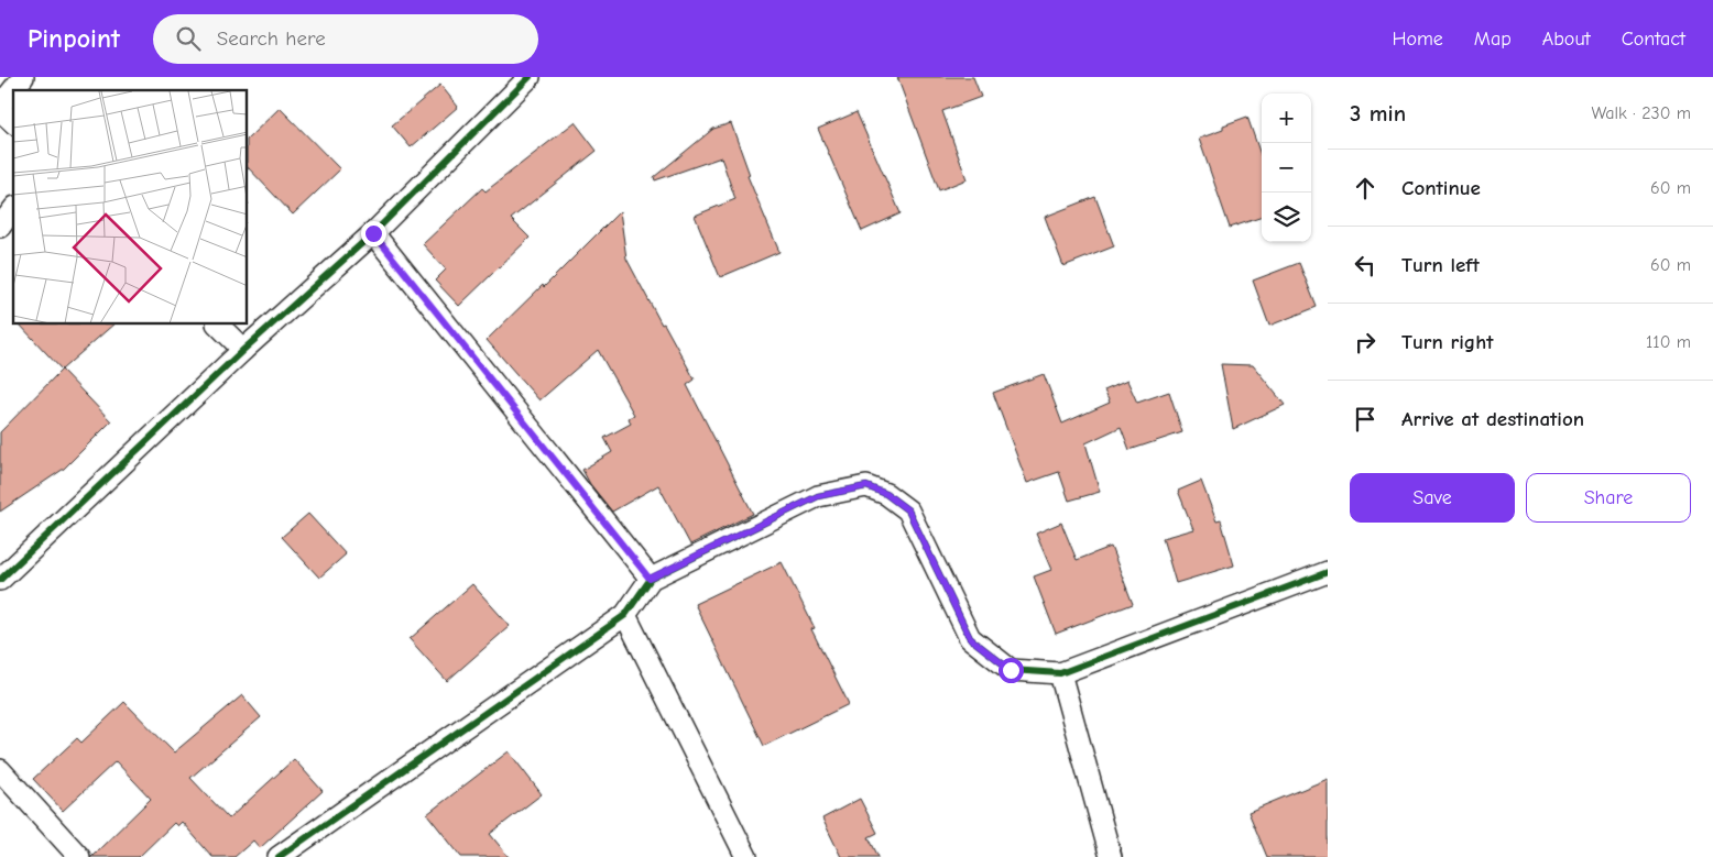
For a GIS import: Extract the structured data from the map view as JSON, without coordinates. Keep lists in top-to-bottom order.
{
  "page": {
    "header": "Pinpoint",
    "search": "Search here",
    "nav": [
      "Home",
      "Map",
      "About",
      "Contact"
    ],
    "heading": ["3 min", "Walk · 230 m"],
    "map_buttons": ["+", "−"],
    "list": [
      ["Continue", "60 m"],
      ["Turn left", "60 m"],
      ["Turn right", "110 m"],
      "Arrive at destination"
    ],
    "buttons": ["Save", "Share"]
  }
}
